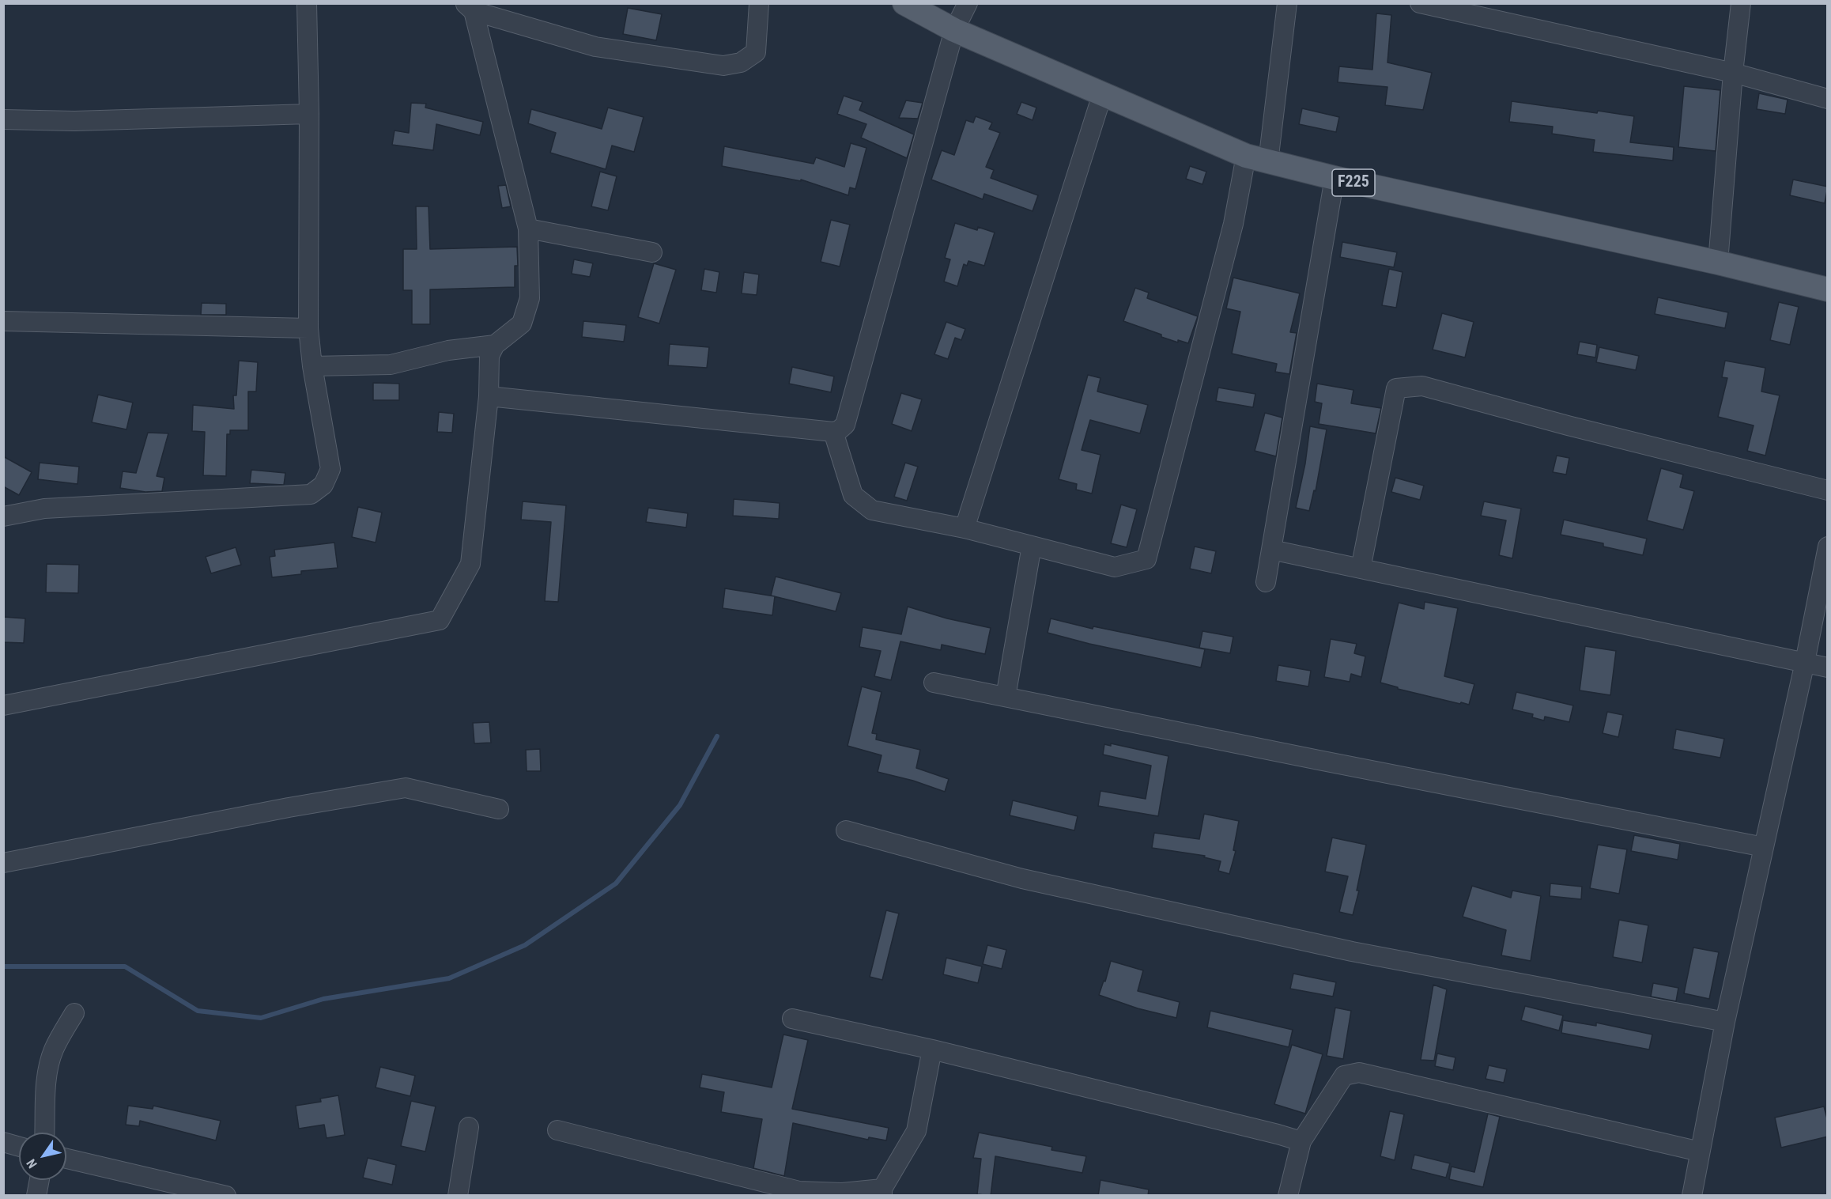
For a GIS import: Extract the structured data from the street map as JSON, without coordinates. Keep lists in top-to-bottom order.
{
  "streets": {
    "main road": ["F225"]
  },
  "north": "bottom left"
}
